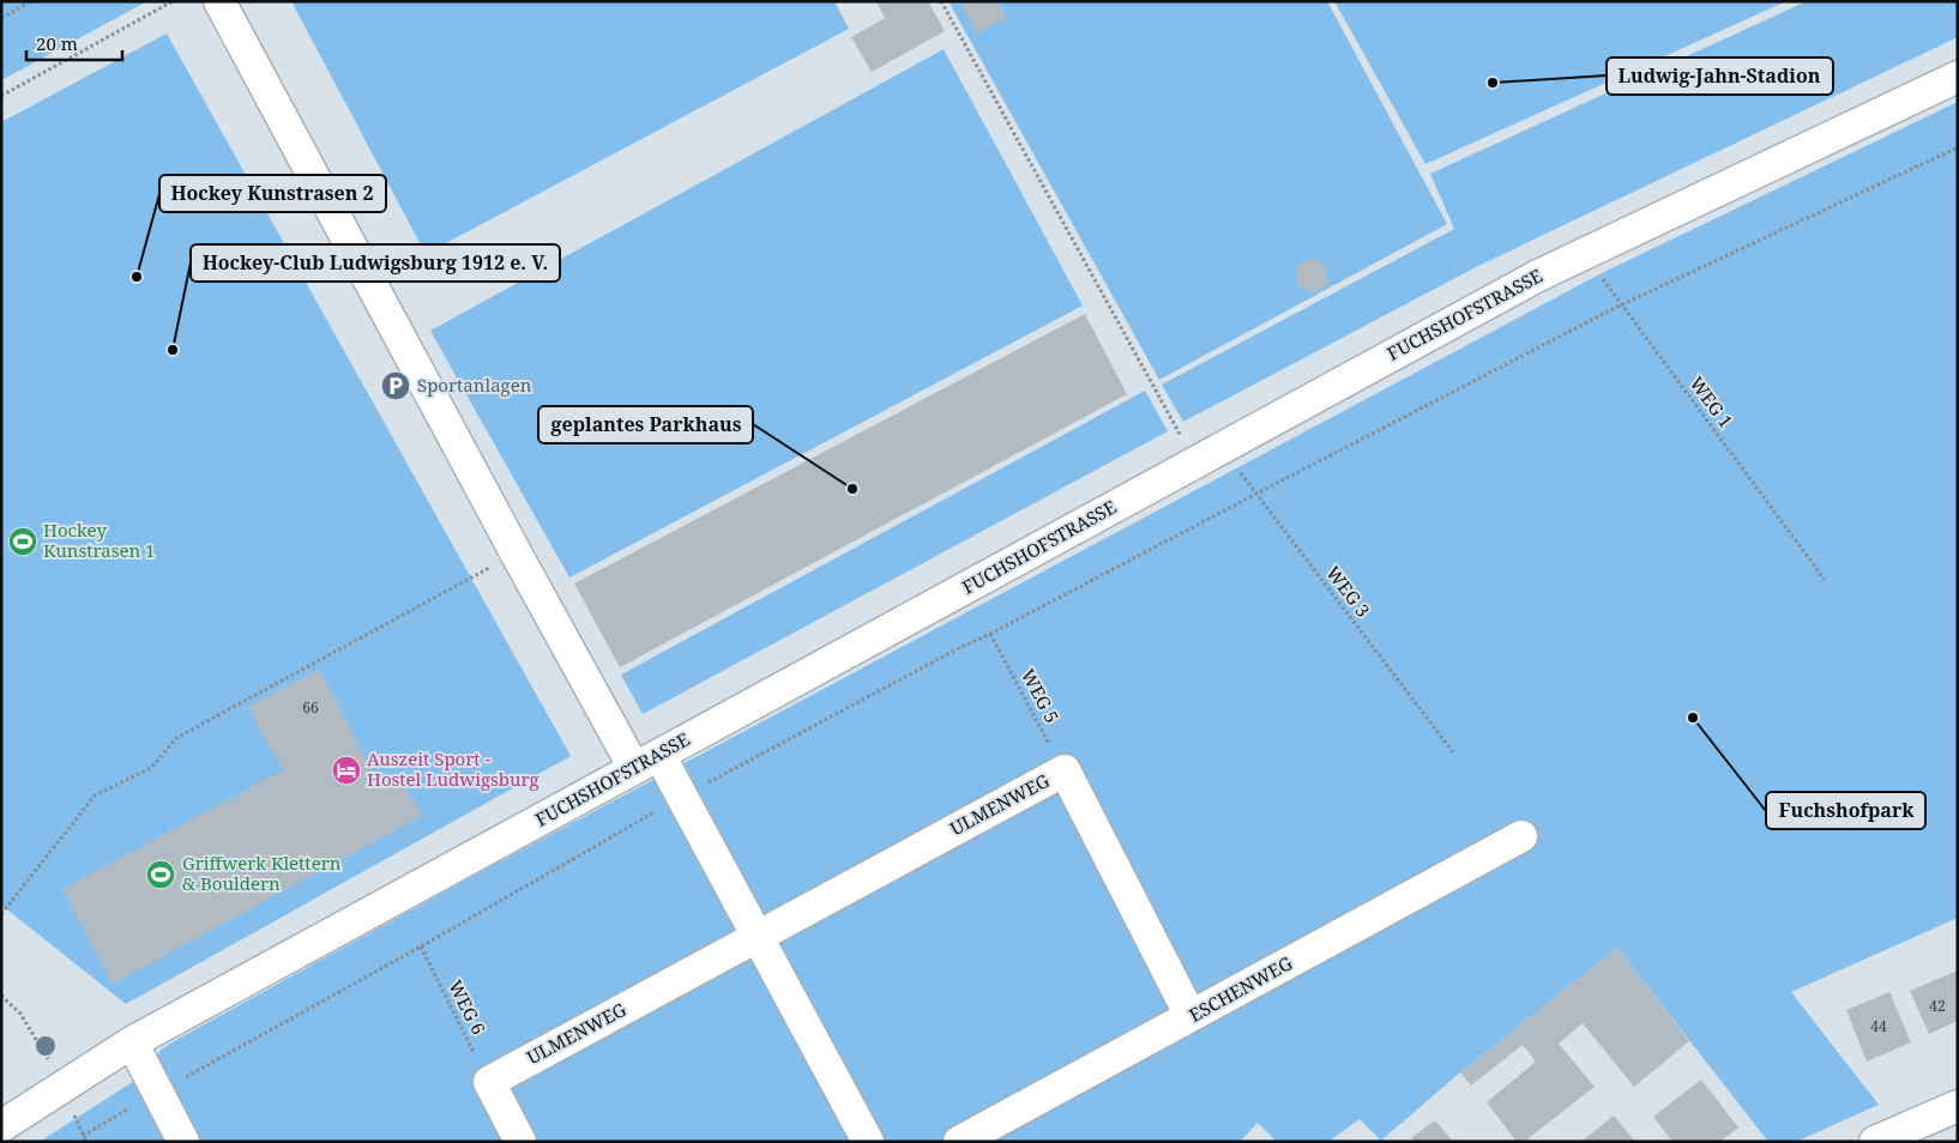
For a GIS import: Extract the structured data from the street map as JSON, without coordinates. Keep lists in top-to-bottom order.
{
  "streets": {
    "street": ["FUCHSHOFSTRASSE", "ULMENWEG", "ESCHENWEG"],
    "path": [
      "WEG 1",
      "WEG 3",
      "WEG 5",
      "WEG 6"
    ]
  },
  "crossings": [
    ["FUCHSHOFSTRASSE", "WEG 1"],
    ["FUCHSHOFSTRASSE", "WEG 3"],
    ["WEG 5", "ULMENWEG"],
    ["ULMENWEG", "ESCHENWEG"],
    ["ULMENWEG", "WEG 6"]
  ],
  "places": {
    "other": [
      "Ludwig-Jahn-Stadion",
      "Hockey Kunstrasen 2",
      "Hockey-Club Ludwigsburg 1912 e. V.",
      "geplantes Parkhaus",
      "Fuchshofpark"
    ],
    "parking": ["Sportanlagen"],
    "sports": ["Hockey Kunstrasen 1", "Griffwerk Klettern & Bouldern"],
    "hotel": ["Auszeit Sport - Hostel Ludwigsburg"]
  },
  "house_numbers": ["66", "42", "44"],
  "scale_bar": "20 m"
}
